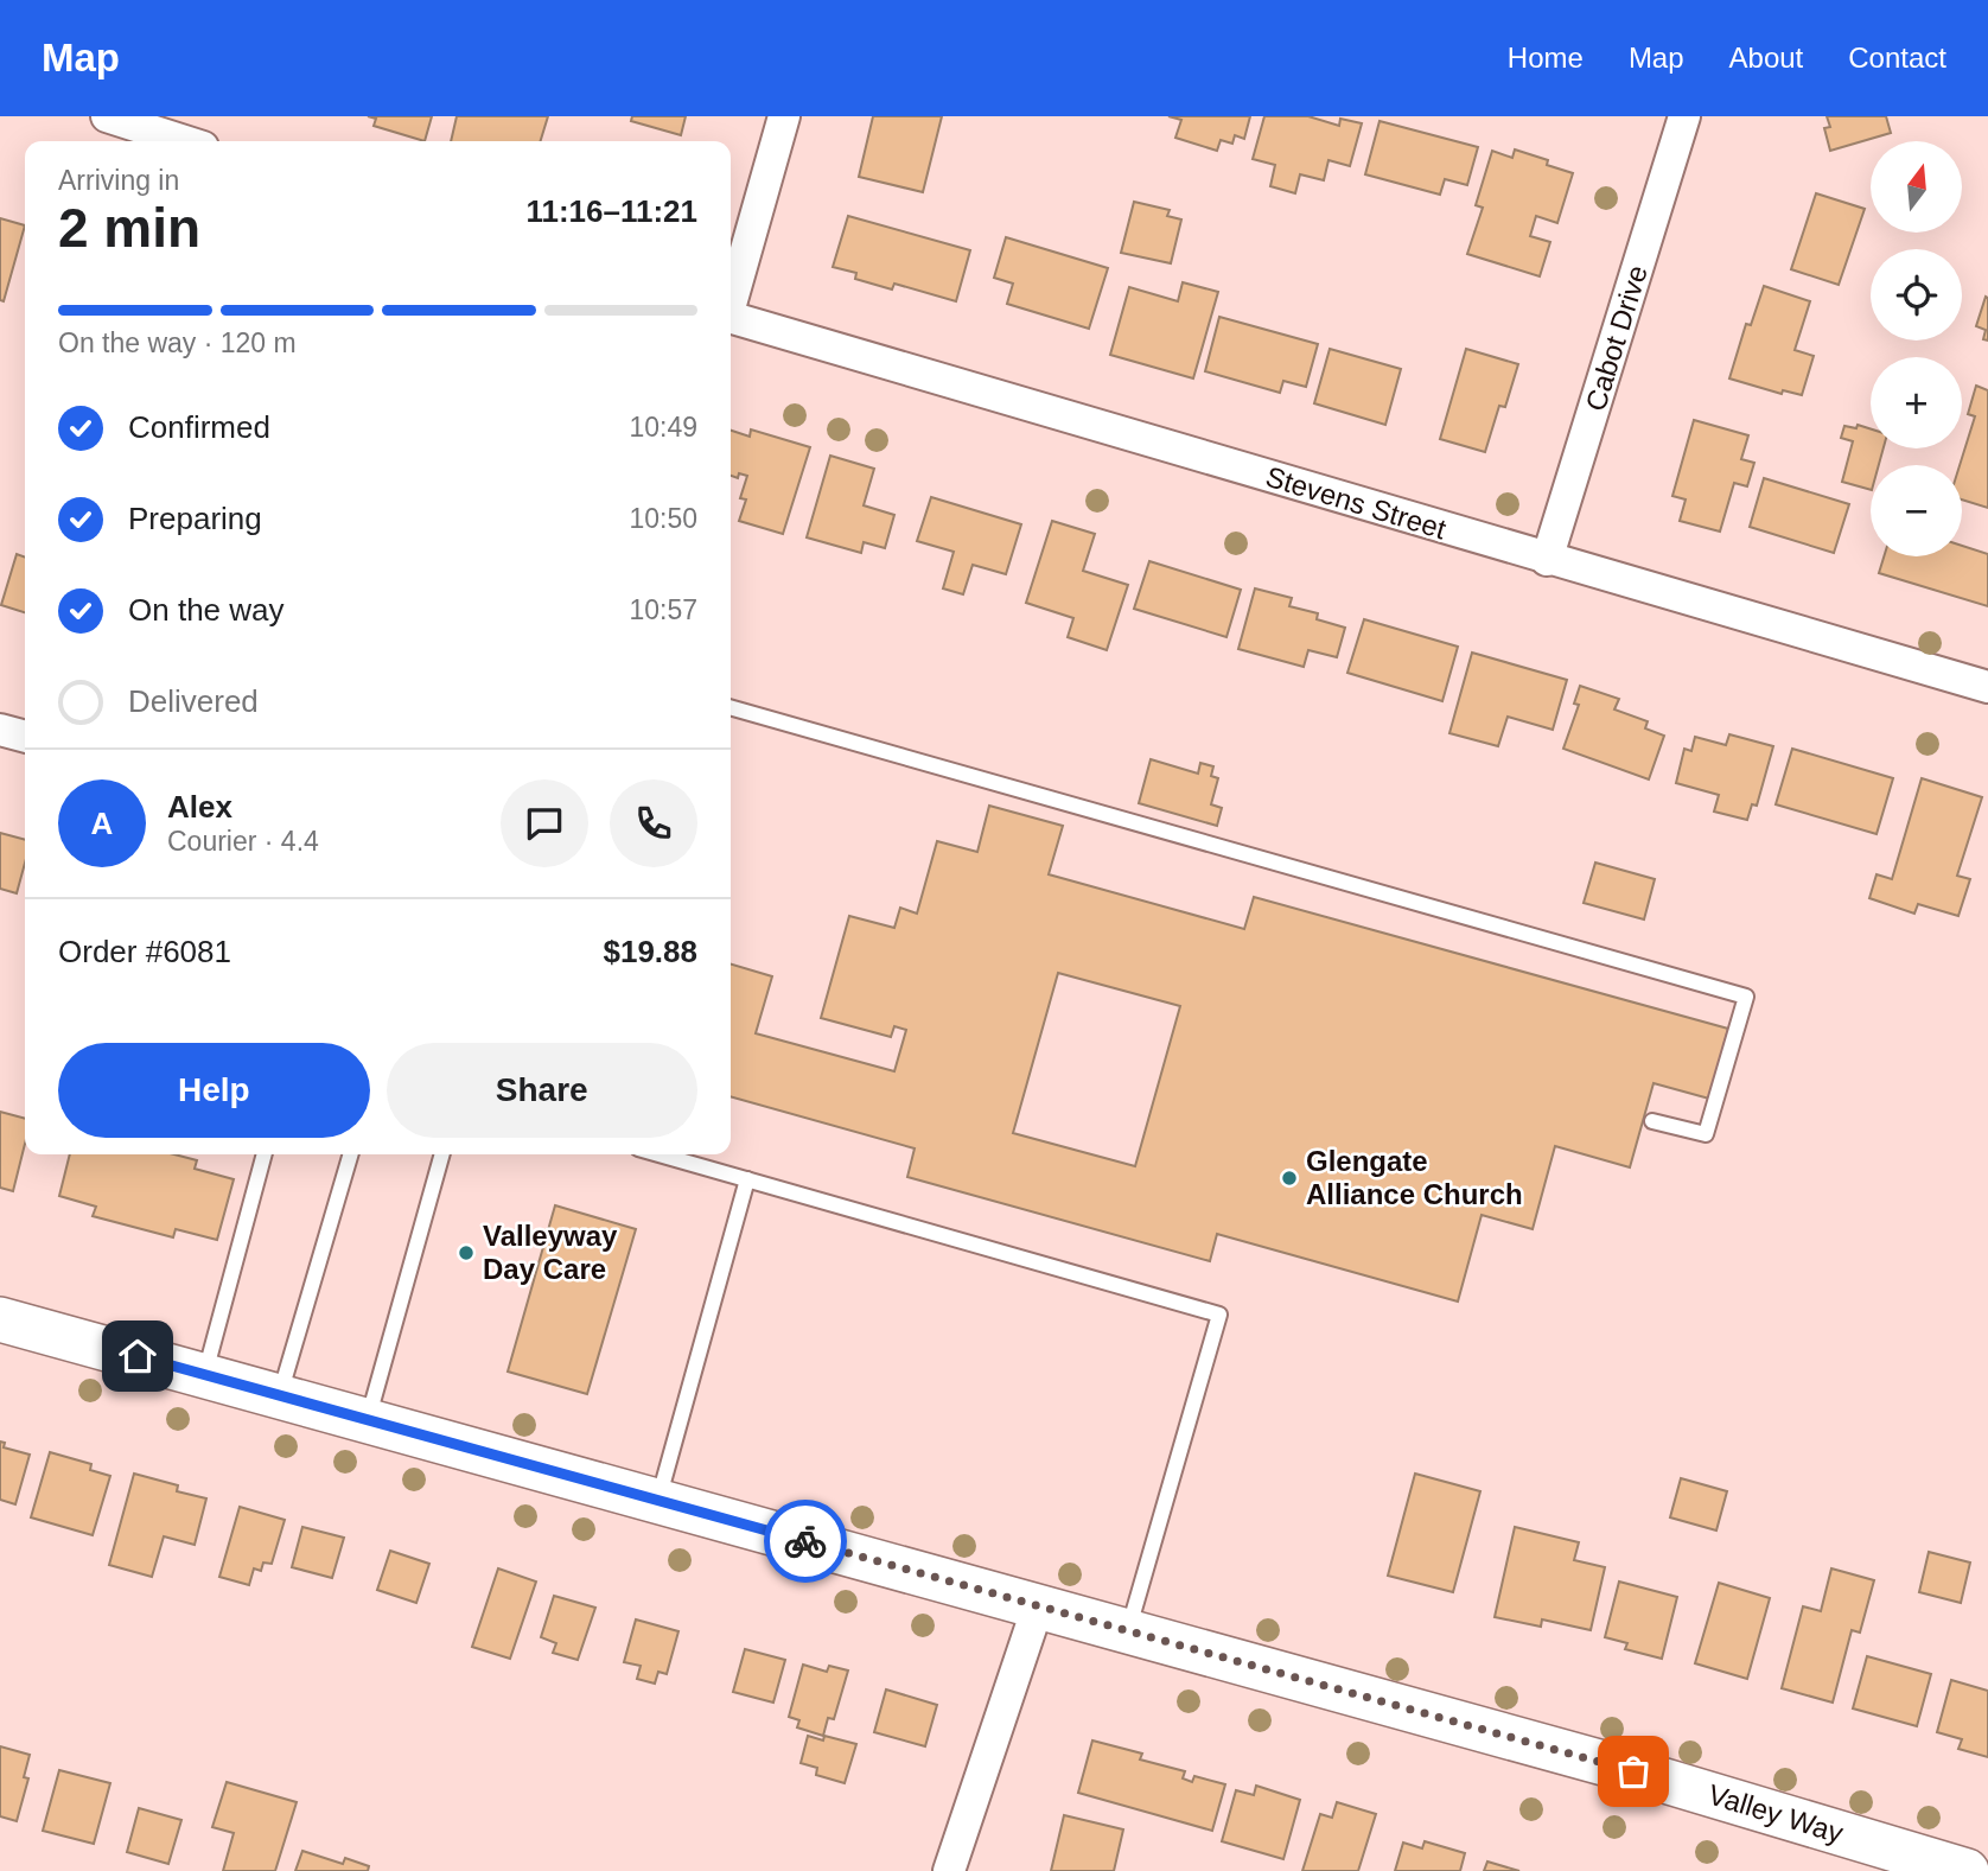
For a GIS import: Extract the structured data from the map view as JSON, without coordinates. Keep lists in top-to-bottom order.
{
  "streets": {
    "street": ["Cabot Drive", "Stevens Street", "Valley Way"]
  },
  "crossings": [
    ["Cabot Drive", "Stevens Street"]
  ],
  "places": ["Glengate Alliance Church", "Valleyway Day Care"],
  "north": "top",
  "page": {
    "header": "Map",
    "nav": [
      "Home",
      "Map",
      "About",
      "Contact"
    ],
    "map_buttons": ["+", "−"],
    "heading": ["2 min", "Arriving in", "11:16–11:21"],
    "panel": [
      "Alex",
      "Courier · 4.4",
      "Order #6081",
      "$19.88"
    ],
    "bar": "On the way · 120 m",
    "list": [
      ["Confirmed", "10:49"],
      ["Preparing", "10:50"],
      ["On the way", "10:57"],
      "Delivered"
    ],
    "round": "A",
    "buttons": ["Help", "Share"]
  }
}
